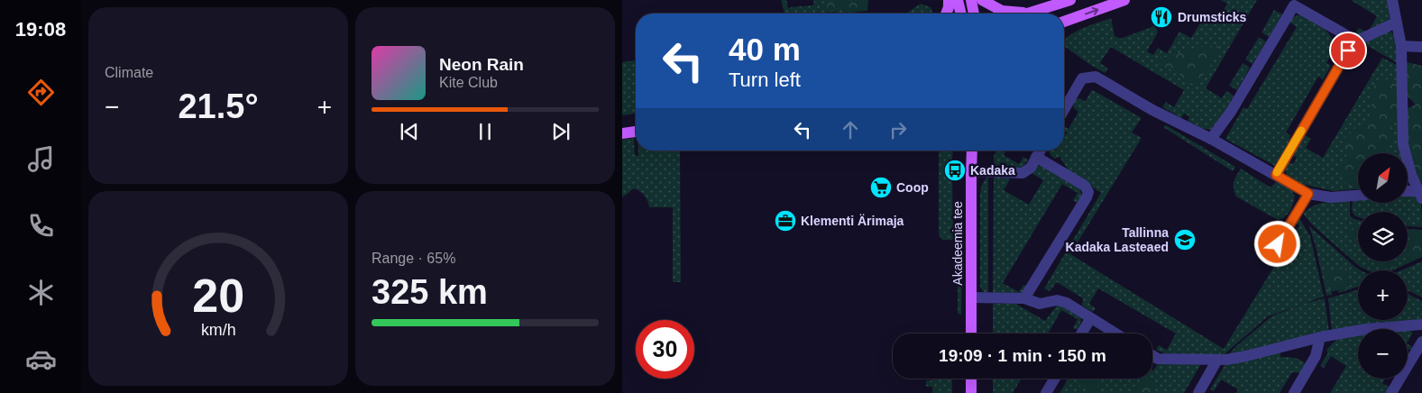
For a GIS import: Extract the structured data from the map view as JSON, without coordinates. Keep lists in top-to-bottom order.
{
  "streets": {
    "main road": ["Akadeemia tee"]
  },
  "places": {
    "restaurant": ["Drumsticks"],
    "bus stop": ["Kadaka"],
    "supermarket": ["Coop"],
    "office": ["Klementi Ärimaja"],
    "school or university": ["Tallinna Kadaka Lasteaed"]
  },
  "north": "top right",
  "page": {
    "tabs": "19:08",
    "tile": [
      "Climate",
      ["Range · 65%", "325 km"]
    ],
    "turn": ["40 m", "Turn left"],
    "song": ["Neon Rain", "Kite Club"],
    "heat": ["−", "21.5°", "+"],
    "map_buttons": ["+", "−"],
    "limit": "30",
    "trip": "19:09 · 1 min · 150 m",
    "gauge": ["20", "km/h"]
  }
}
